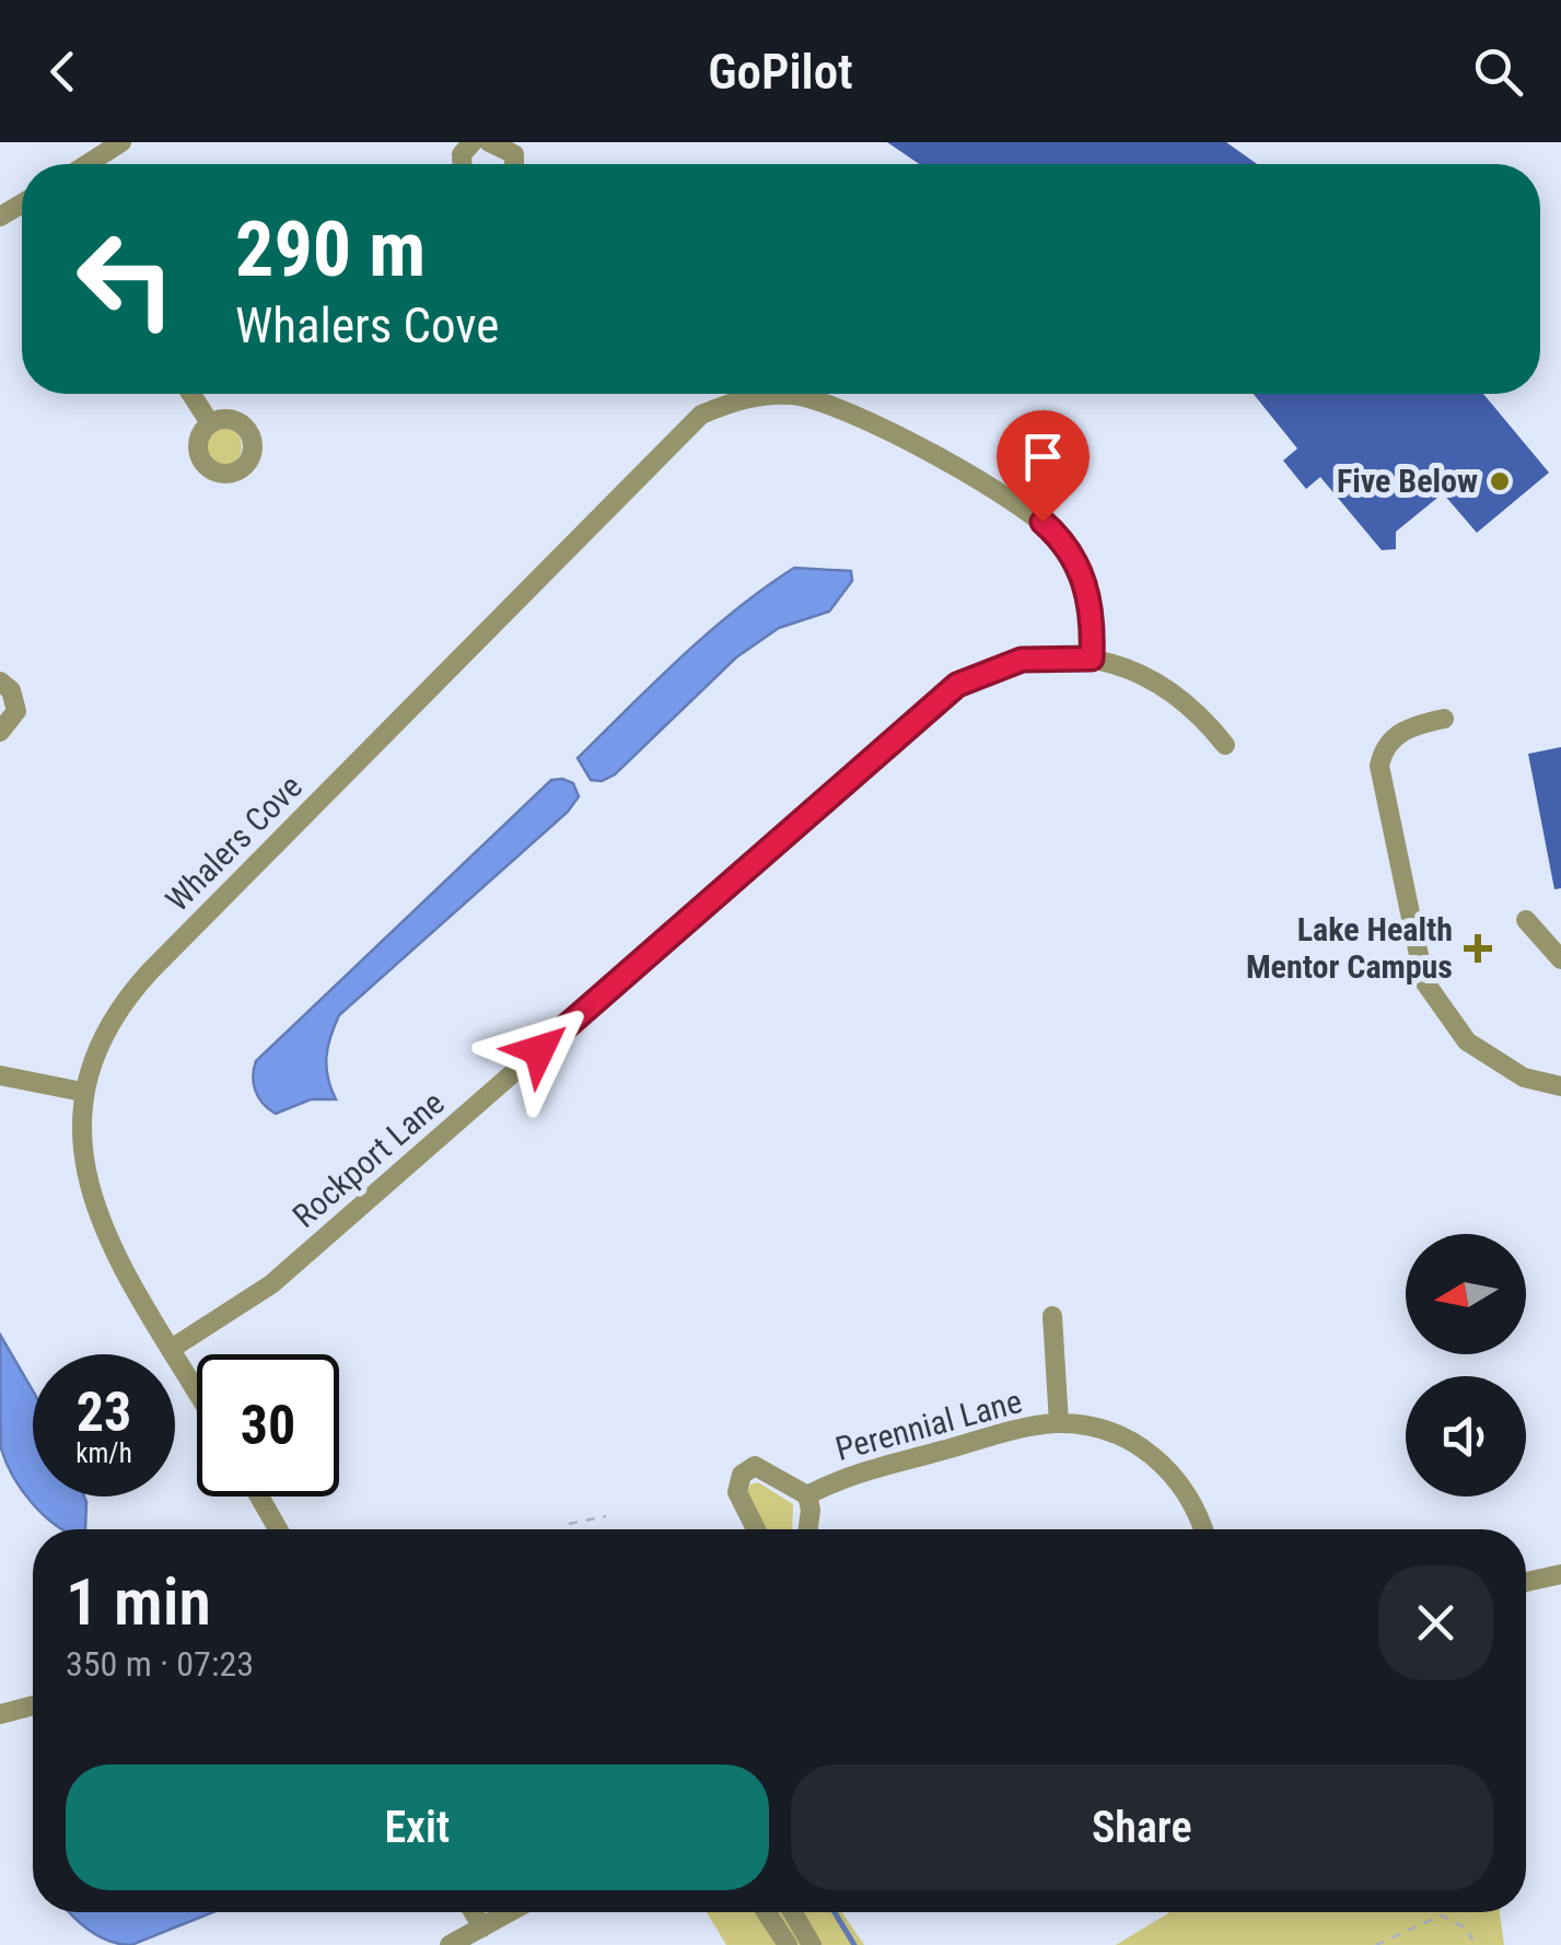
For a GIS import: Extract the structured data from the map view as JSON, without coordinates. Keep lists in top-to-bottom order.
{
  "streets": {
    "street": ["Whalers Cove", "Rockport Lane", "Perennial Lane"]
  },
  "crossings": [
    ["Whalers Cove", "Rockport Lane"]
  ],
  "places": {
    "other": ["Five Below"],
    "health": ["Lake Health Mentor Campus"]
  },
  "north": "left",
  "page": {
    "header": "GoPilot",
    "turn": ["290 m", "Whalers Cove"],
    "speed": "23 km/h",
    "limit": "30",
    "heading": ["1 min", "350 m · 07:23"],
    "buttons": ["Exit", "Share"]
  }
}
